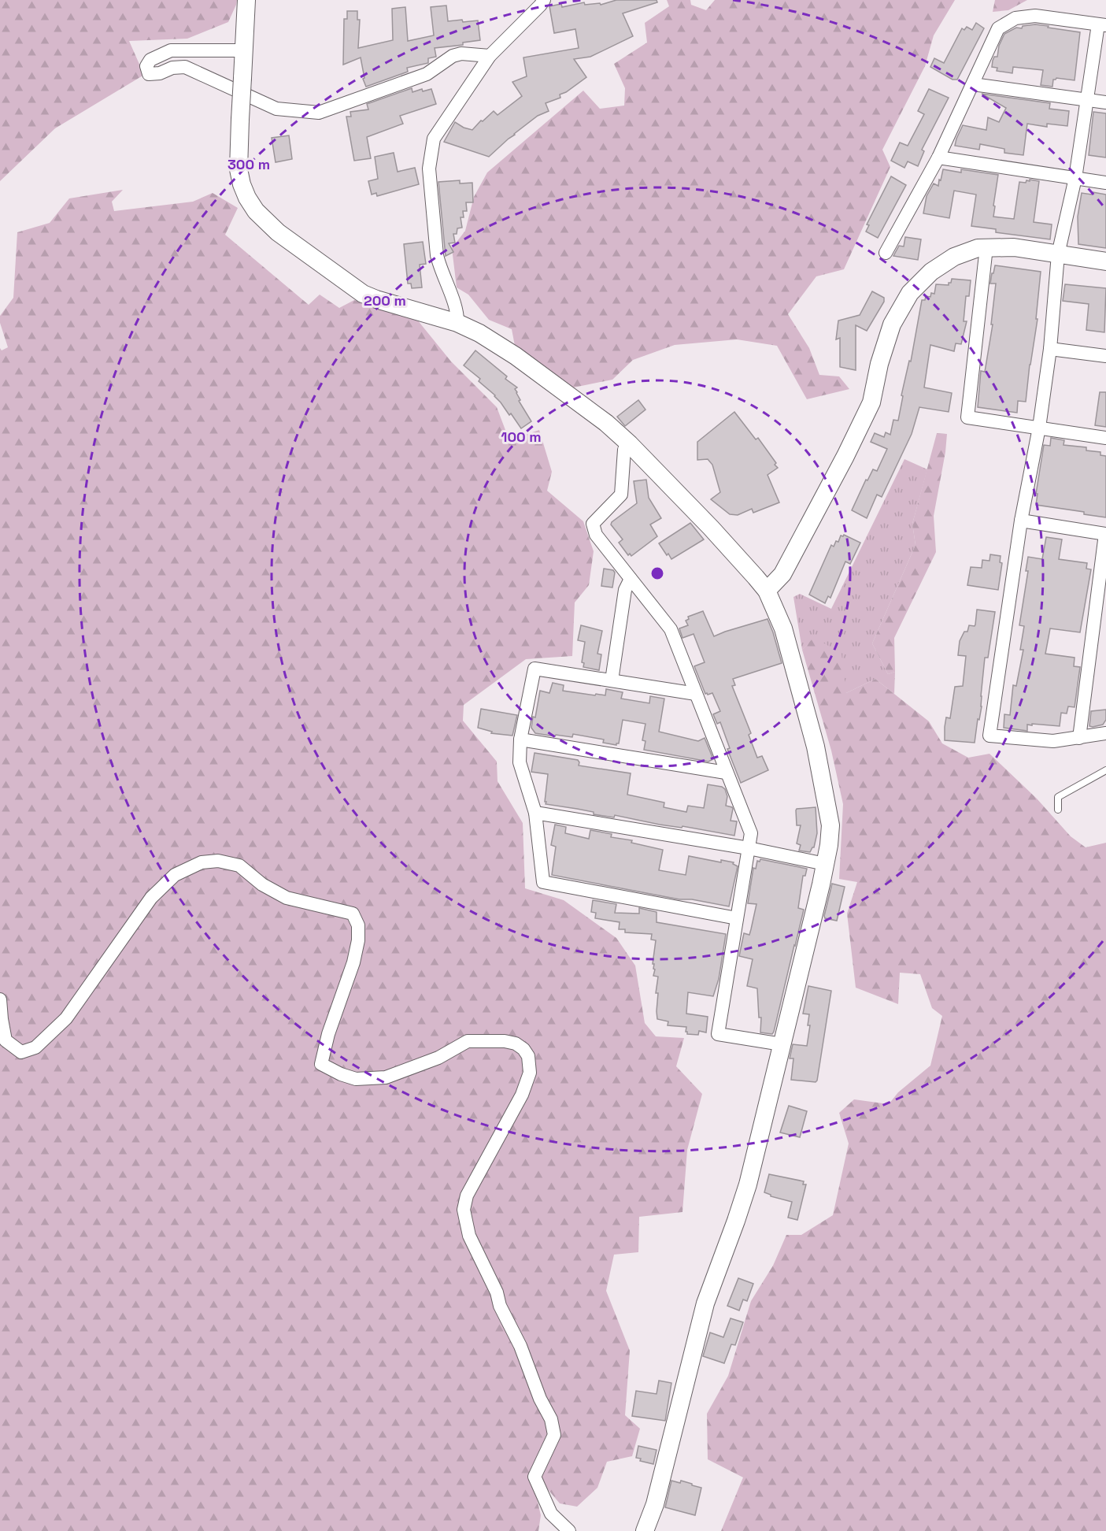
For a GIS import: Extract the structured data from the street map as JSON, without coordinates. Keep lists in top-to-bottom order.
{
  "rings": ["300 m", "200 m", "100 m"]
}
